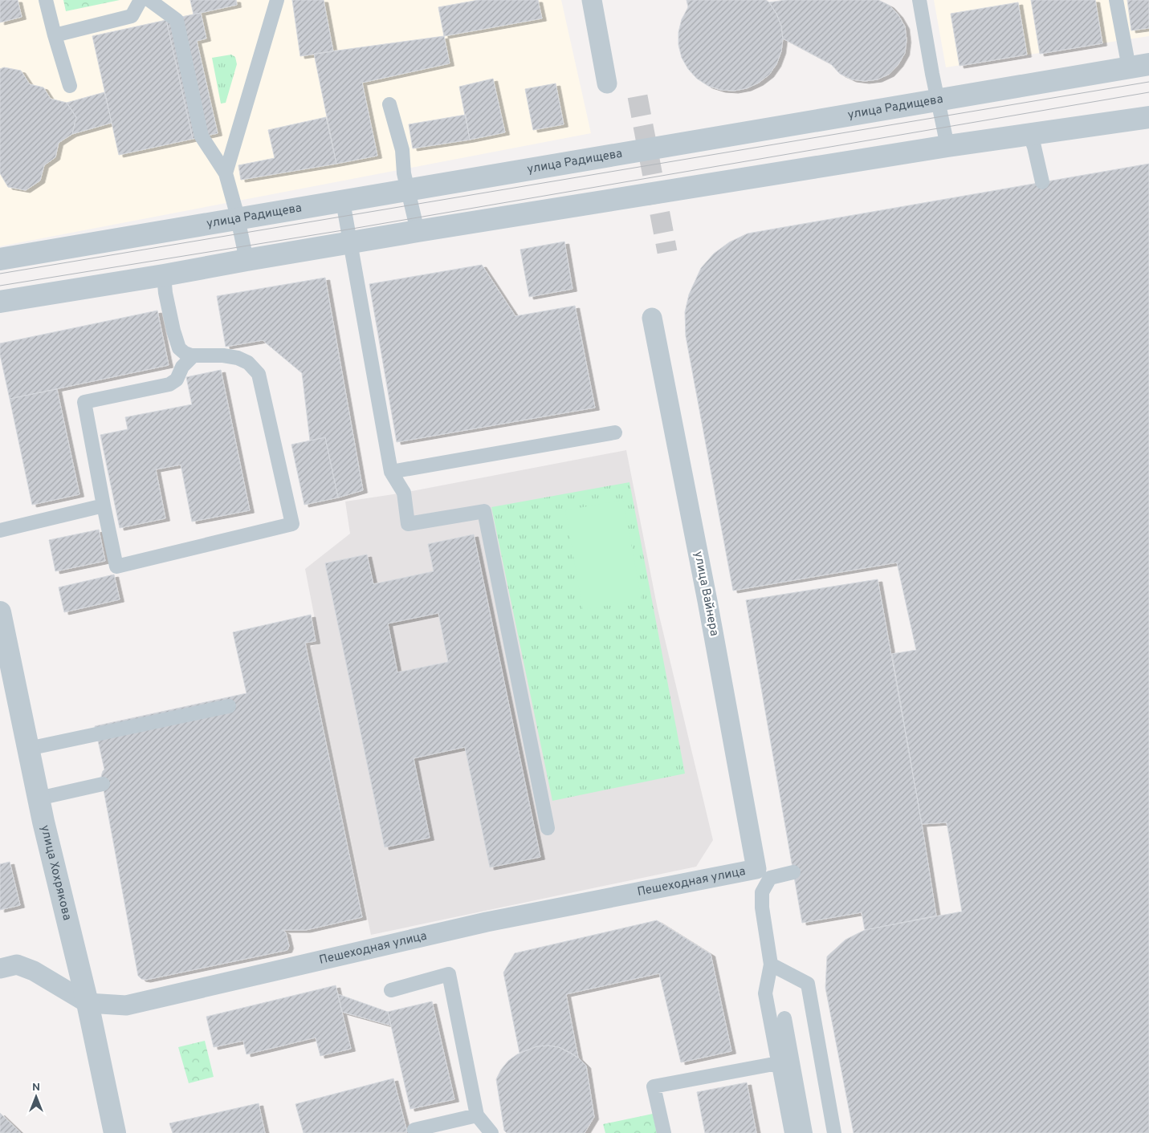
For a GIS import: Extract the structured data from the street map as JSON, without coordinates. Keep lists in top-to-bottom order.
{
  "streets": {
    "street": [
      "улица Радищева",
      "улица Вайнера",
      "улица Хохрякова",
      "Пешеходная улица"
    ]
  },
  "crossings": [
    ["улица Вайнера", "Пешеходная улица"],
    ["улица Хохрякова", "Пешеходная улица"]
  ],
  "north": "top"
}
